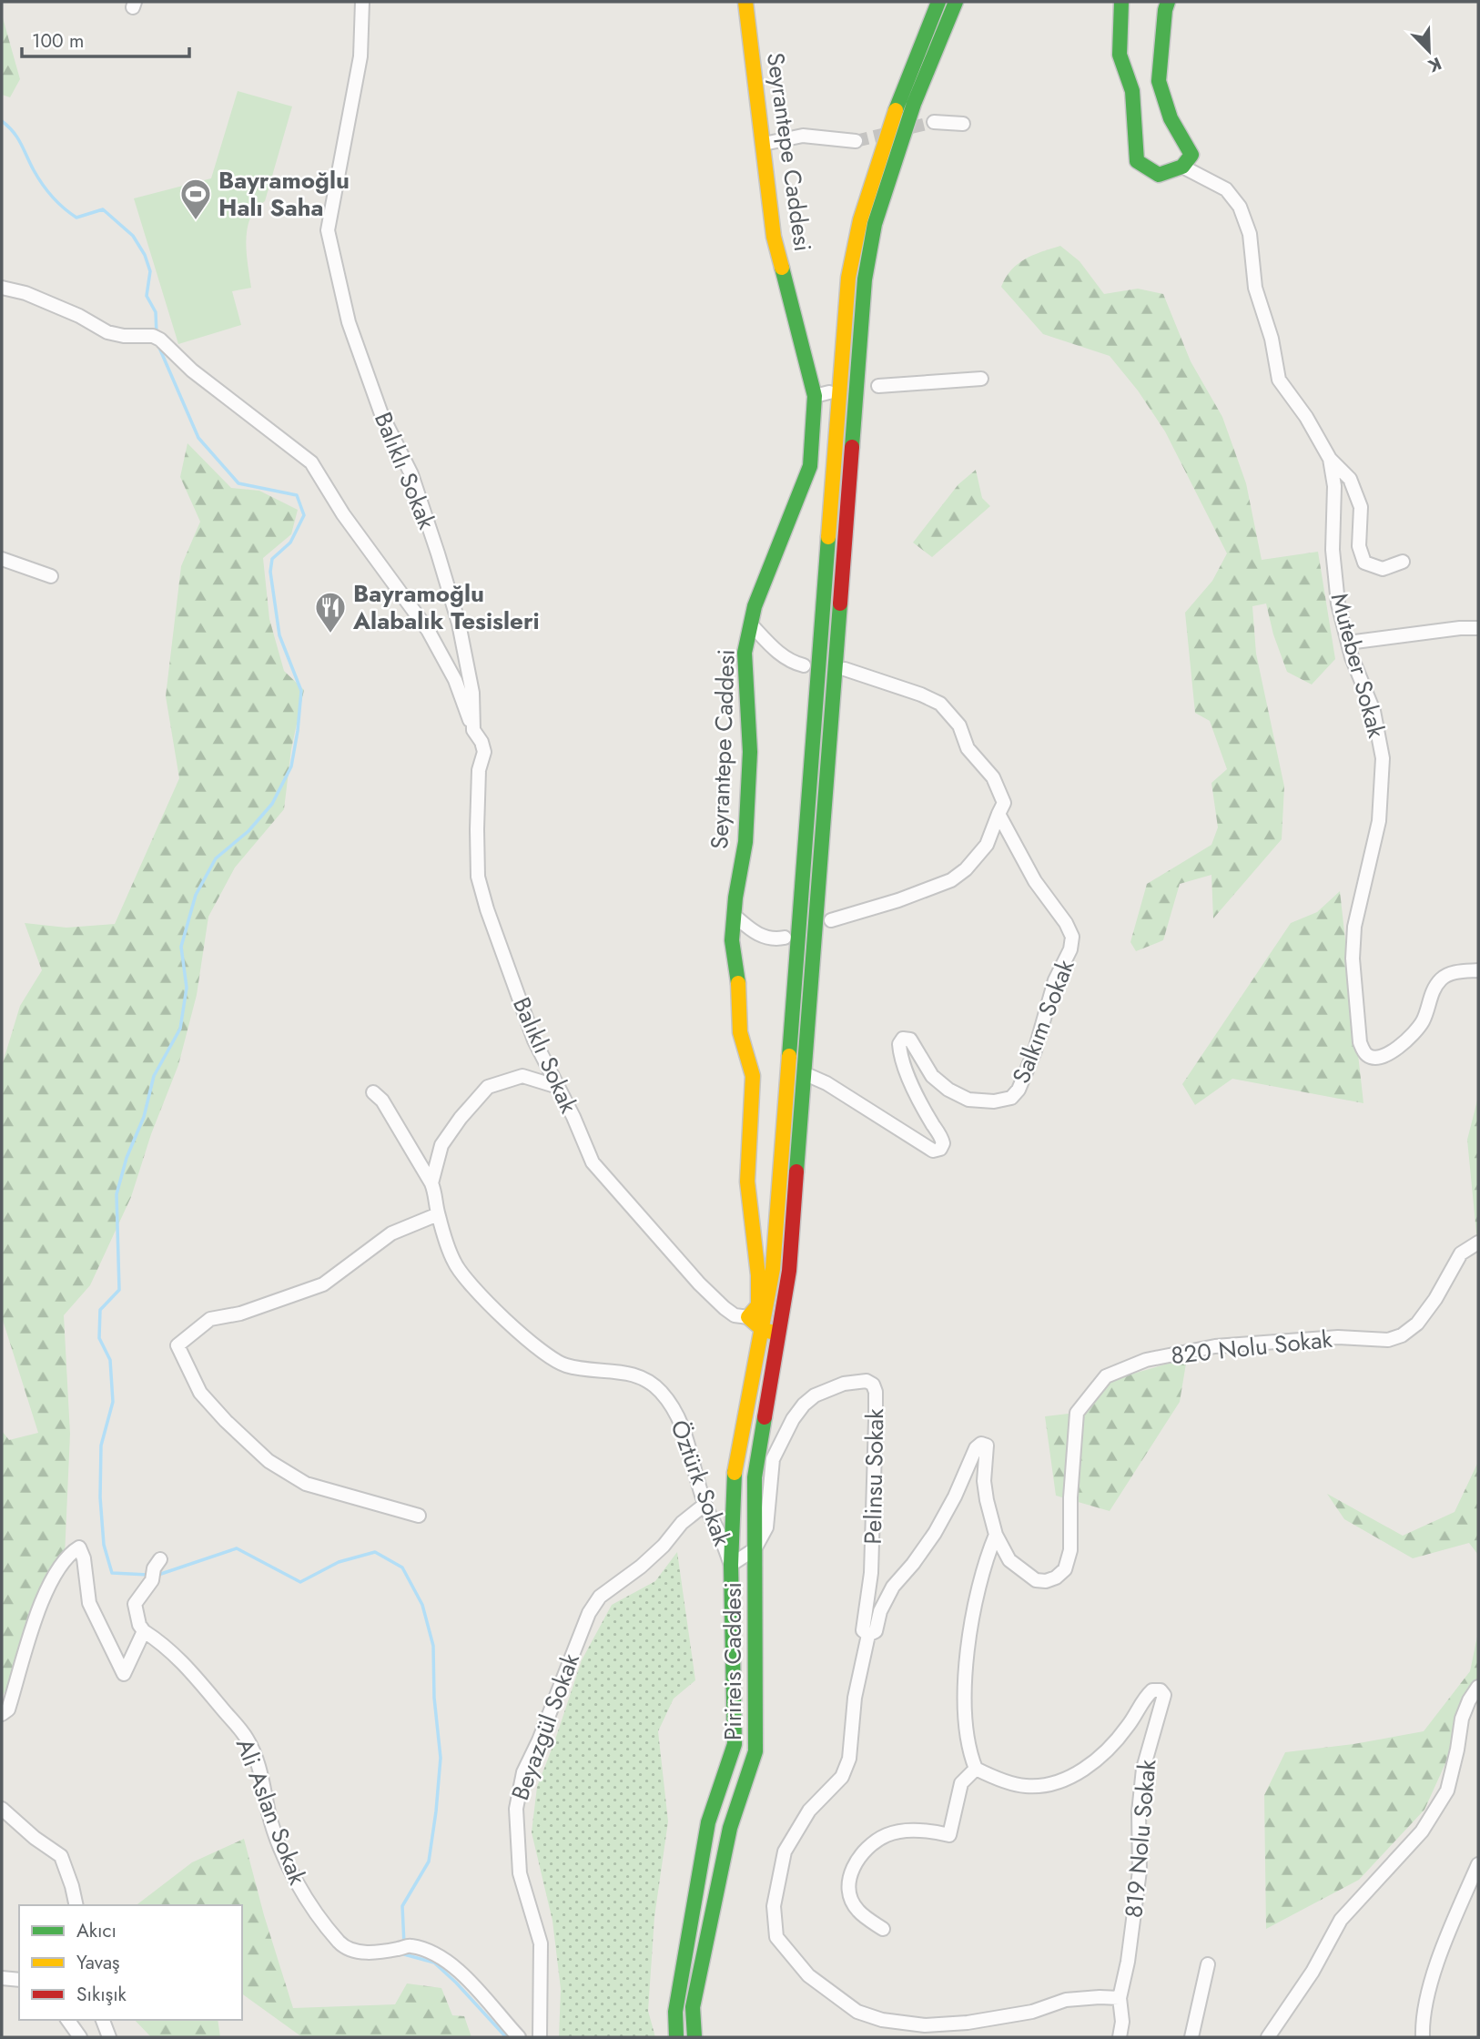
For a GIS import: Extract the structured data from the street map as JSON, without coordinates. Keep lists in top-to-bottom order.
{
  "streets": {
    "main road": ["Seyrantepe Caddesi", "Pirireis Caddesi"],
    "street": [
      "Balıklı Sokak",
      "Muteber Sokak",
      "Salkım Sokak",
      "820 Nolu Sokak",
      "Pelinsu Sokak",
      "Öztürk Sokak",
      "Beyazgül Sokak",
      "Ali Aslan Sokak",
      "819 Nolu Sokak"
    ]
  },
  "crossings": [
    ["Seyrantepe Caddesi", "Balıklı Sokak"],
    ["Salkım Sokak", "Pirireis Caddesi"],
    ["820 Nolu Sokak", "Pelinsu Sokak"],
    ["Pelinsu Sokak", "Pirireis Caddesi"],
    ["Öztürk Sokak", "Pirireis Caddesi"],
    ["Öztürk Sokak", "Beyazgül Sokak"]
  ],
  "places": {
    "sports": ["Bayramoğlu Halı Saha"],
    "restaurant": ["Bayramoğlu Alabalık Tesisleri"]
  },
  "legend": ["Akıcı", "Yavaş", "Sıkışık"],
  "scale_bar": "100 m",
  "north": "bottom right"
}
